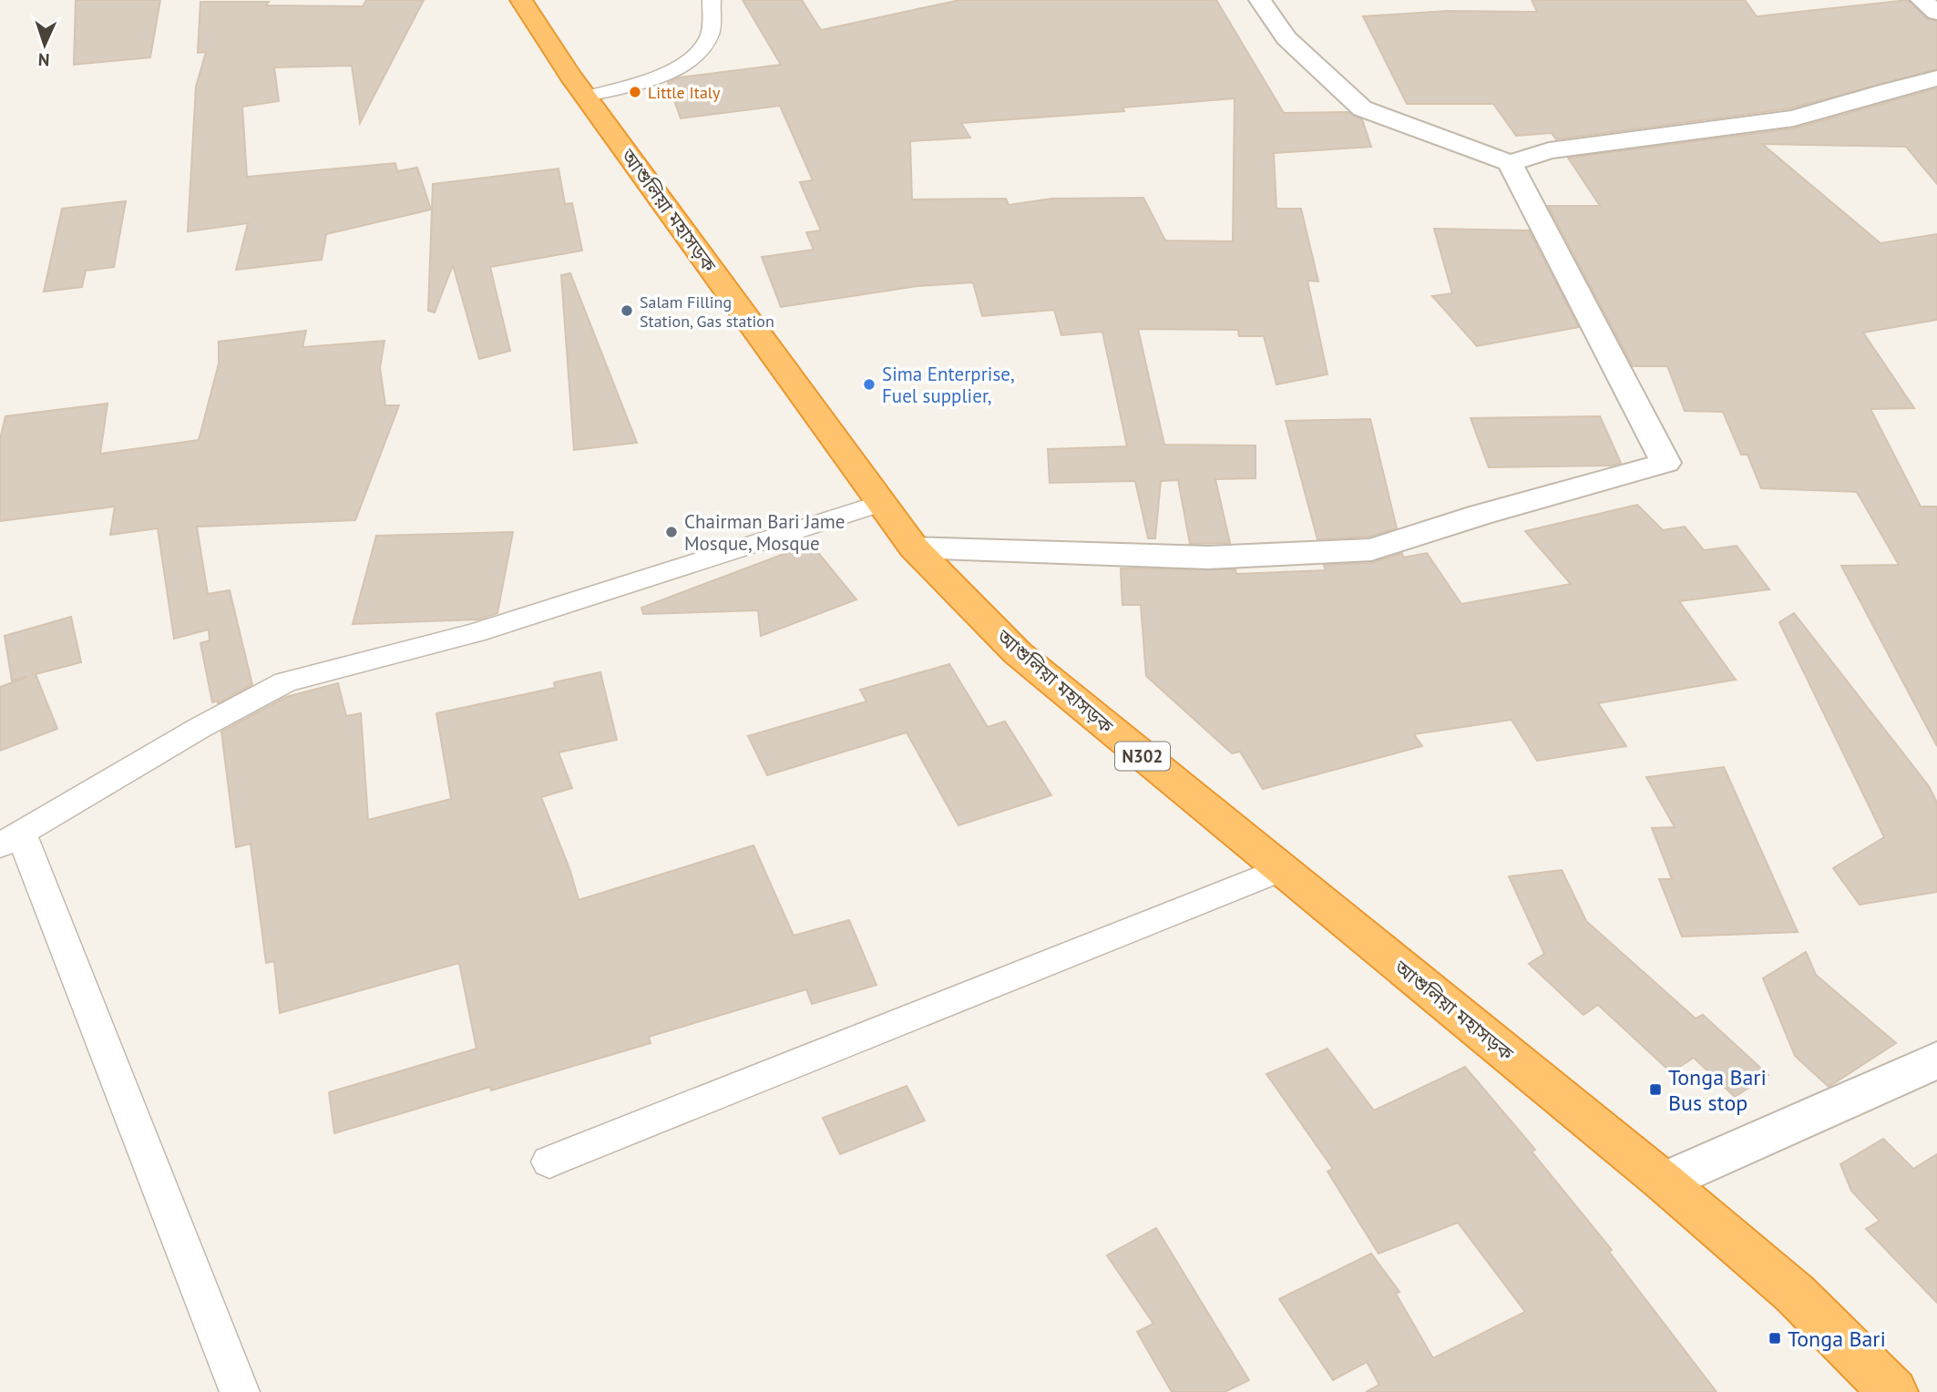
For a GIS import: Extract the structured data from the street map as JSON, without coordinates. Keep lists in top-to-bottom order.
{
  "streets": {
    "highway": ["আশুলিয়া মহাসড়ক", "N302"]
  },
  "places": {
    "other": [
      "Little Italy",
      "Salam Filling Station, Gas station",
      "Sima Enterprise, Fuel supplier,",
      "Chairman Bari Jame Mosque, Mosque"
    ],
    "transit": ["Tonga Bari Bus stop", "Tonga Bari"]
  },
  "north": "bottom"
}
